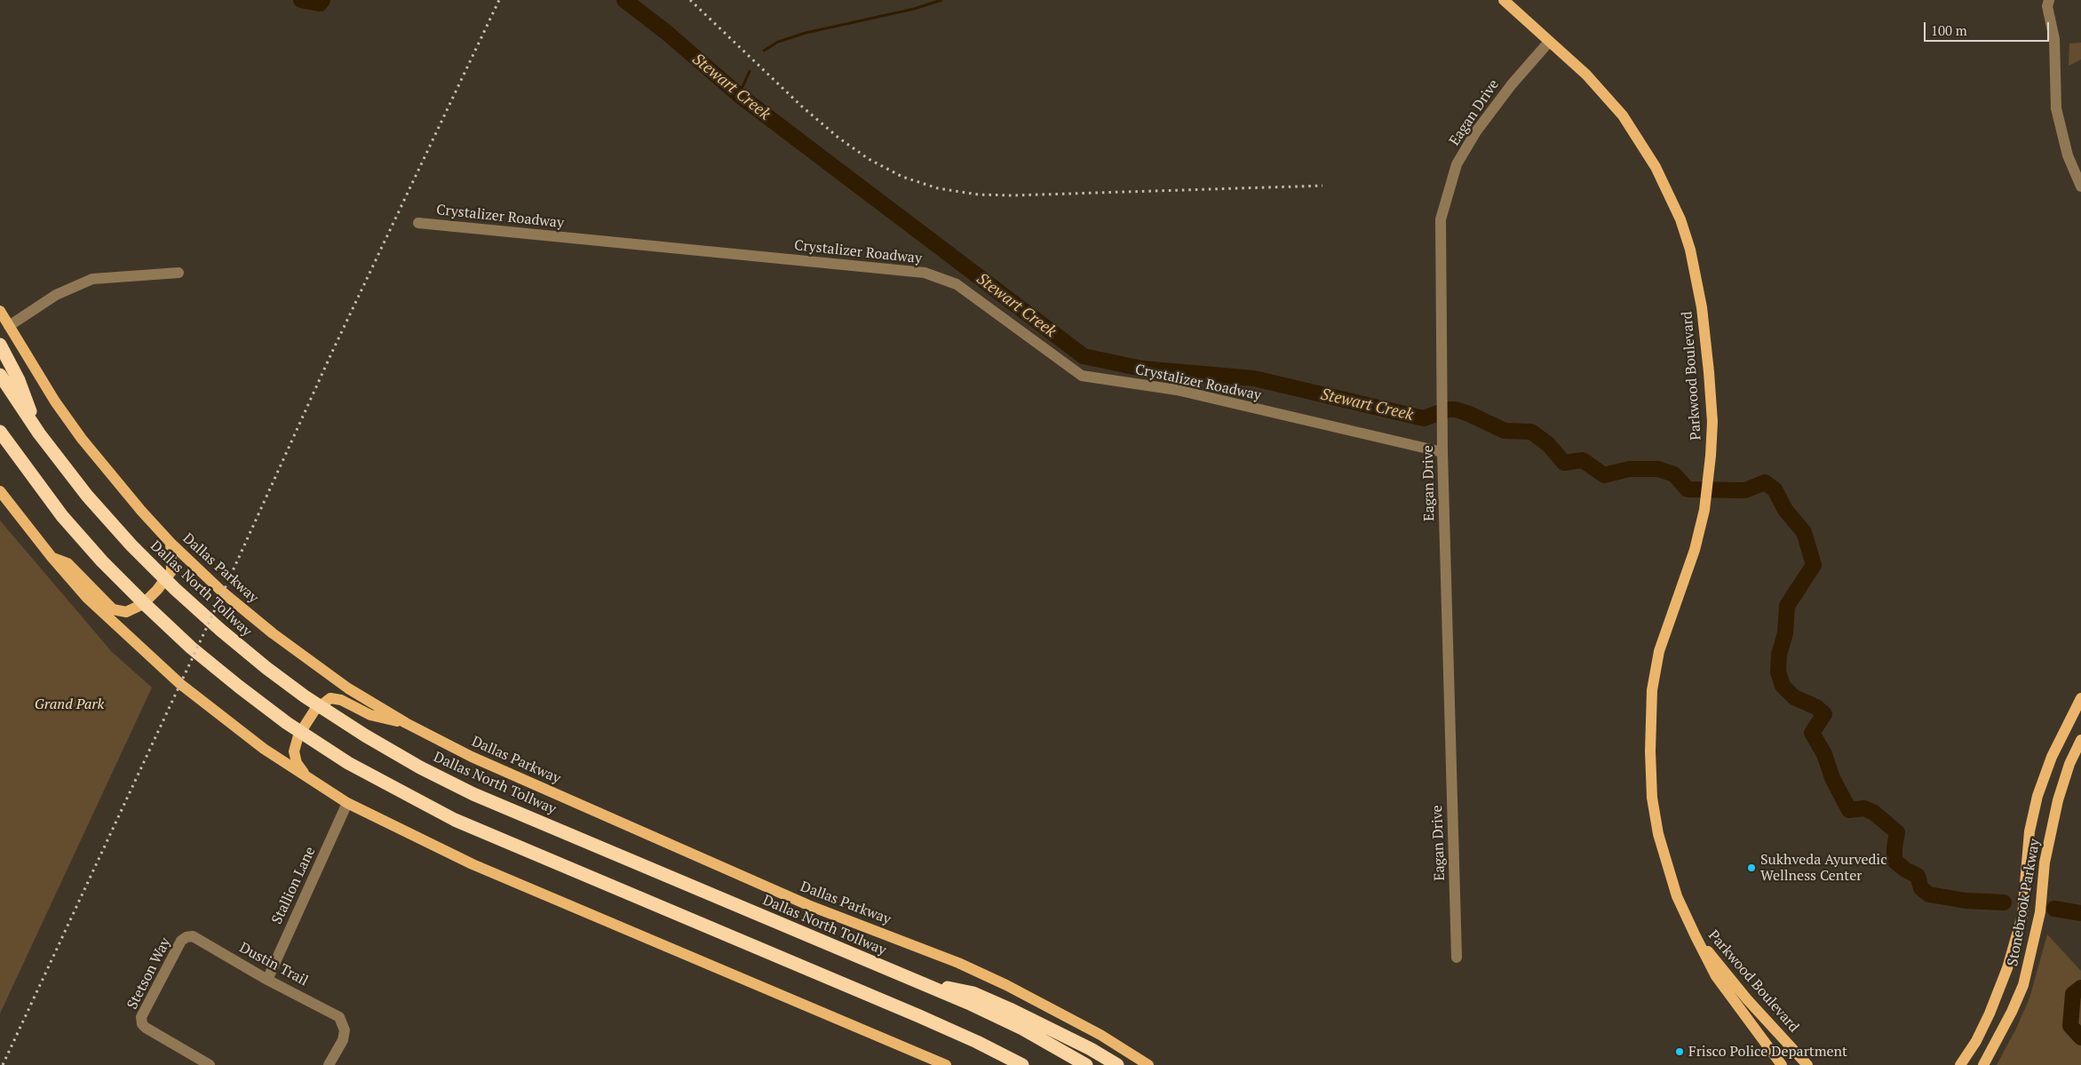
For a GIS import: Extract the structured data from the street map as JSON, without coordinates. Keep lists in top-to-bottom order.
{
  "streets": {
    "highway": ["Dallas North Tollway"],
    "main road": ["Parkwood Boulevard", "Dallas Parkway", "Stonebrook Parkway"],
    "street": [
      "Eagan Drive",
      "Crystalizer Roadway",
      "Stallion Lane",
      "Dustin Trail",
      "Stetson Way"
    ]
  },
  "crossings": [
    ["Eagan Drive", "Crystalizer Roadway"],
    ["Eagan Drive", "Parkwood Boulevard"],
    ["Stallion Lane", "Dustin Trail"],
    ["Dustin Trail", "Stetson Way"]
  ],
  "water": ["Stewart Creek"],
  "parks": ["Grand Park"],
  "places": ["Sukhveda Ayurvedic Wellness Center", "Frisco Police Department"],
  "scale_bar": "100 m"
}
